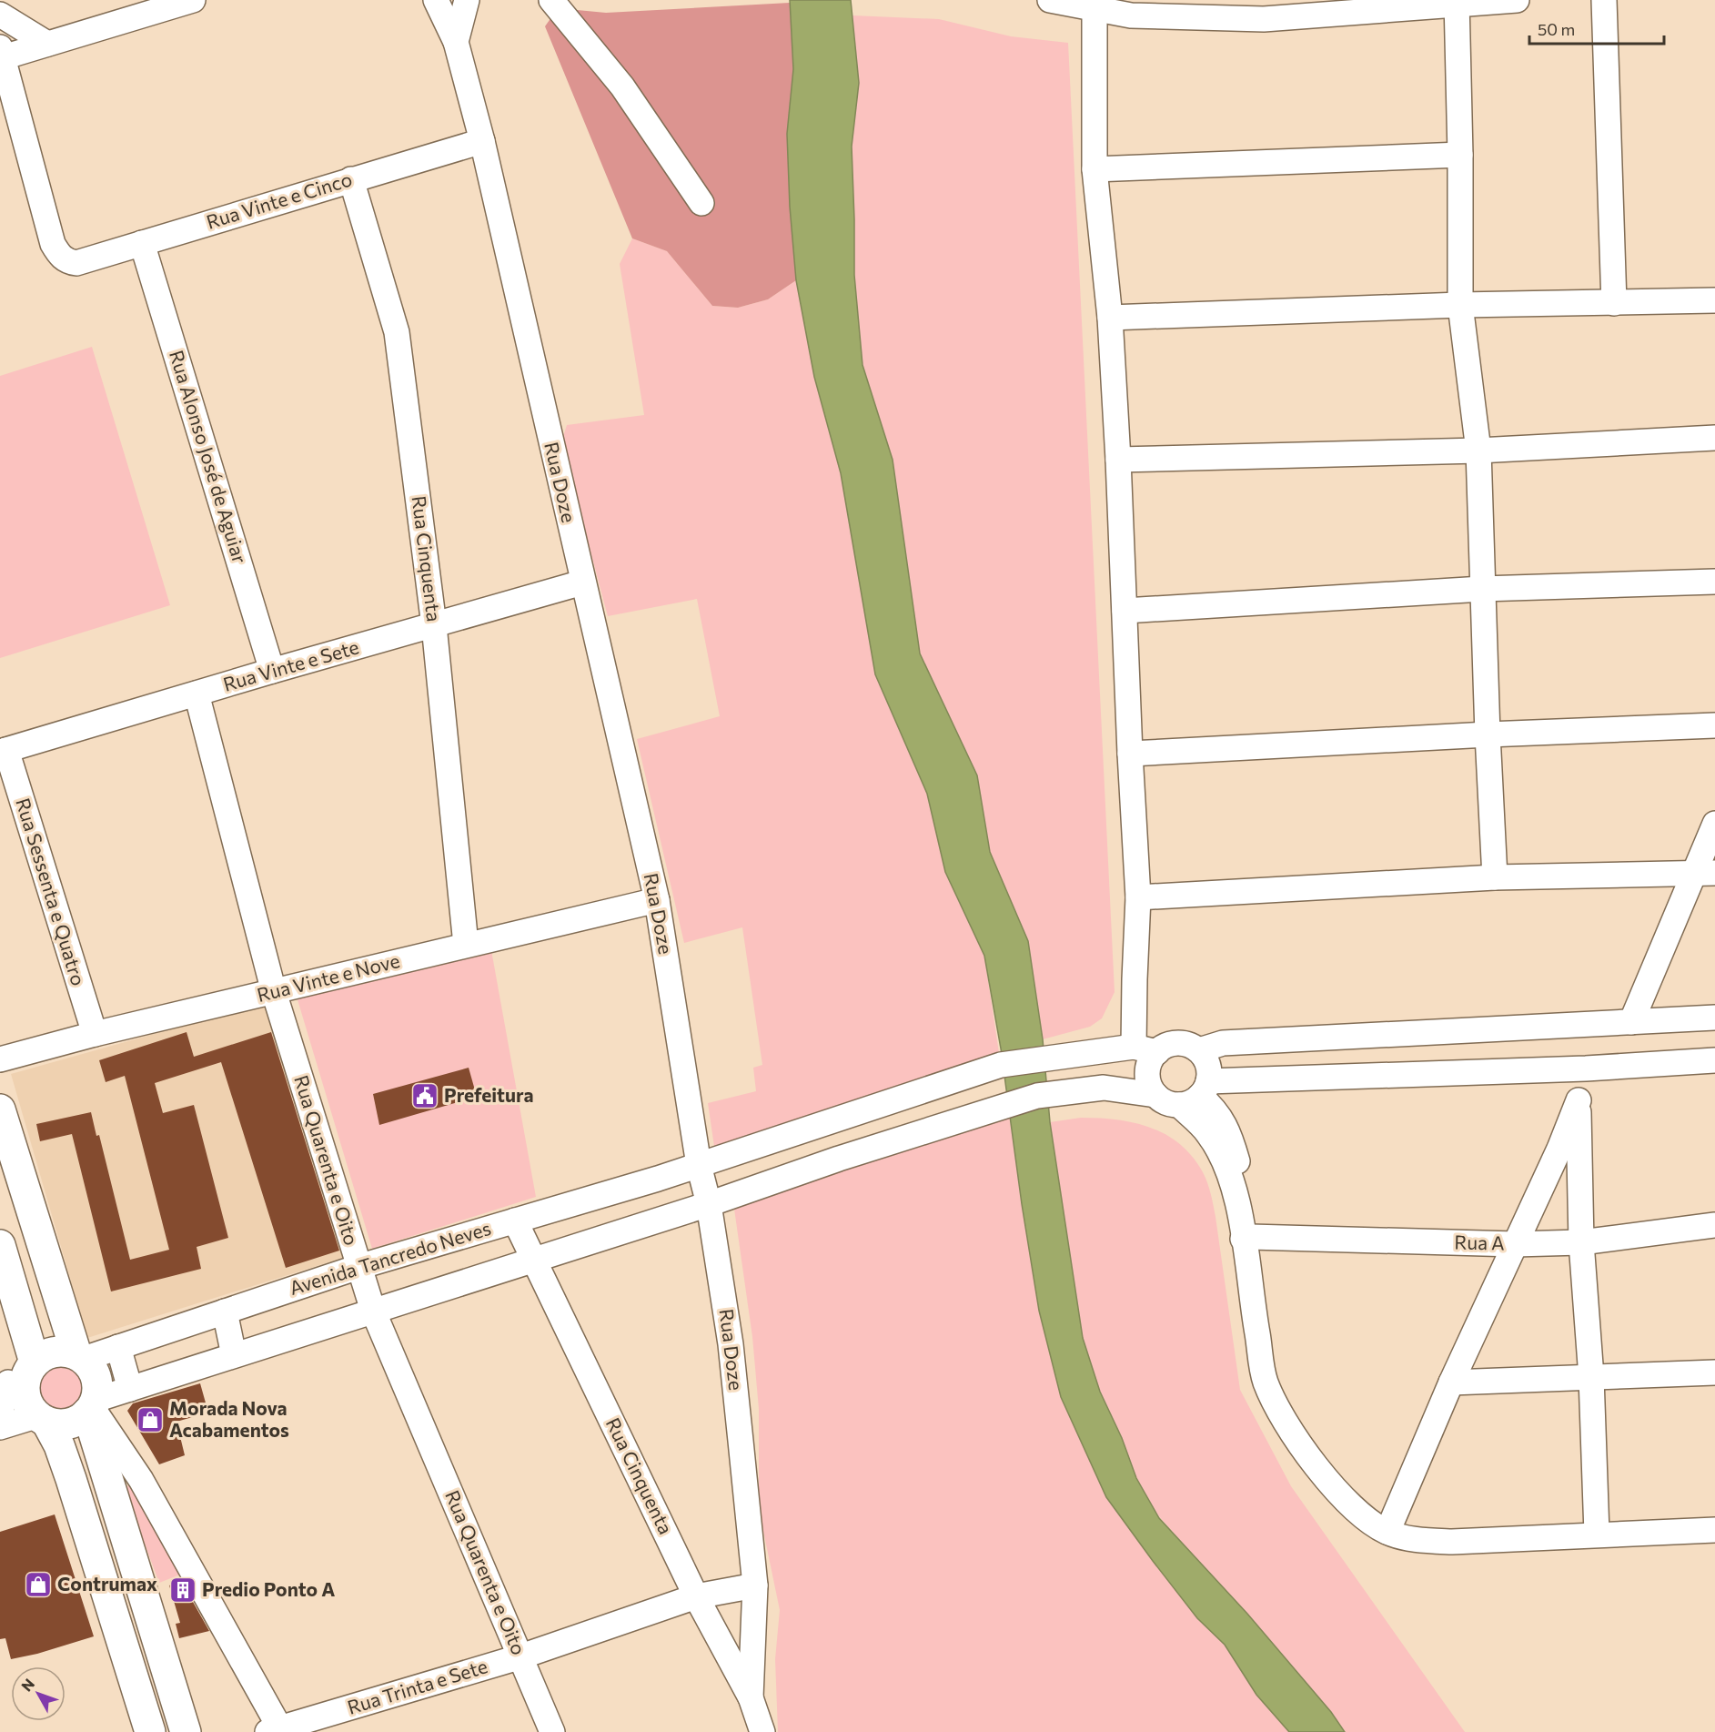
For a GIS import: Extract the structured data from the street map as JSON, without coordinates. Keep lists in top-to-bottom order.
{
  "streets": {
    "street": [
      "Rua Vinte e Cinco",
      "Rua Alonso José de Aguiar",
      "Rua Doze",
      "Rua Cinquenta",
      "Rua Vinte e Sete",
      "Rua Sessenta e Quatro",
      "Rua Vinte e Nove",
      "Rua Quarenta e Oito",
      "Rua A",
      "Avenida Tancredo Neves",
      "Rua Trinta e Sete"
    ]
  },
  "crossings": [
    ["Rua Vinte e Cinco", "Rua Alonso José de Aguiar"],
    ["Rua Vinte e Cinco", "Rua Doze"],
    ["Rua Vinte e Cinco", "Rua Cinquenta"],
    ["Rua Alonso José de Aguiar", "Rua Vinte e Sete"],
    ["Rua Doze", "Rua Cinquenta"],
    ["Rua Doze", "Rua Vinte e Sete"],
    ["Rua Doze", "Rua Vinte e Nove"],
    ["Rua Doze", "Avenida Tancredo Neves"],
    ["Rua Doze", "Rua Trinta e Sete"],
    ["Rua Cinquenta", "Rua Vinte e Sete"],
    ["Rua Cinquenta", "Rua Vinte e Nove"],
    ["Rua Cinquenta", "Avenida Tancredo Neves"],
    ["Rua Cinquenta", "Rua Trinta e Sete"],
    ["Rua Vinte e Sete", "Rua Sessenta e Quatro"],
    ["Rua Vinte e Sete", "Rua Quarenta e Oito"],
    ["Rua Sessenta e Quatro", "Rua Vinte e Nove"],
    ["Rua Vinte e Nove", "Rua Quarenta e Oito"],
    ["Rua Quarenta e Oito", "Avenida Tancredo Neves"],
    ["Rua Quarenta e Oito", "Rua Trinta e Sete"]
  ],
  "places": {
    "public building": ["Prefeitura"],
    "shop": ["Morada Nova Acabamentos", "Contrumax"],
    "building": ["Predio Ponto A"]
  },
  "scale_bar": "50 m",
  "north": "top left"
}
